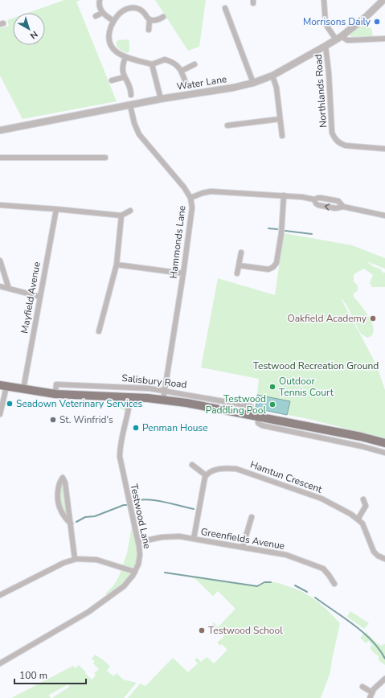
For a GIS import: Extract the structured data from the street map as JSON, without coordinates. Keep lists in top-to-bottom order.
{
  "streets": {
    "main road": ["Salisbury Road"],
    "street": [
      "Water Lane",
      "Northlands Road",
      "Hammonds Lane",
      "Mayfield Avenue",
      "Hamtun Crescent",
      "Testwood Lane",
      "Greenfields Avenue"
    ]
  },
  "crossings": [
    ["Water Lane", "Northlands Road"],
    ["Water Lane", "Hammonds Lane"],
    ["Hammonds Lane", "Salisbury Road"],
    ["Mayfield Avenue", "Salisbury Road"],
    ["Salisbury Road", "Testwood Lane"],
    ["Testwood Lane", "Greenfields Avenue"]
  ],
  "parks": ["Testwood Recreation Ground"],
  "places": [
    "Morrisons Daily",
    "Oakfield Academy",
    "Outdoor Tennis Court",
    "Seadown Veterinary Services",
    "Testwood Paddling Pool",
    "St. Winfrid's",
    "Penman House",
    "Testwood School"
  ],
  "scale_bar": "100 m",
  "north": "bottom right"
}
